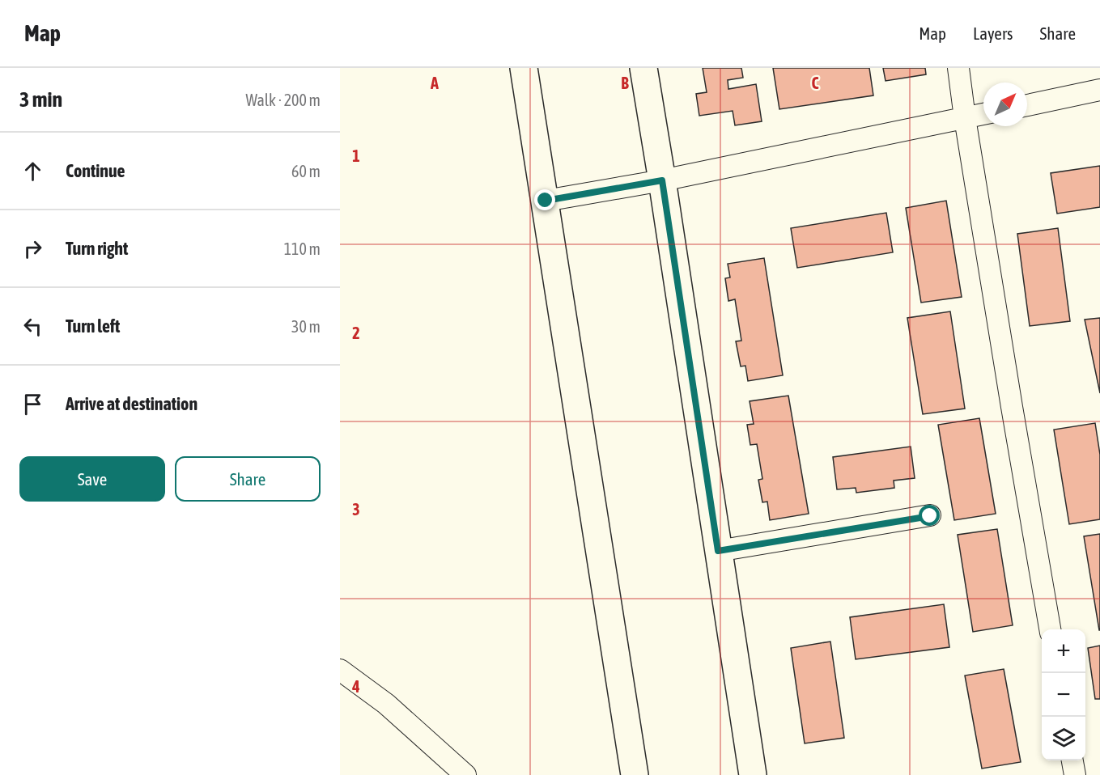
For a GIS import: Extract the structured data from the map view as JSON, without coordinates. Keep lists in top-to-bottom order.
{
  "north": "top right",
  "page": {
    "header": "Map",
    "nav": ["Map", "Layers", "Share"],
    "heading": ["3 min", "Walk · 200 m"],
    "list": [
      ["Continue", "60 m"],
      ["Turn right", "110 m"],
      ["Turn left", "30 m"],
      "Arrive at destination"
    ],
    "buttons": ["Save", "Share"],
    "map_buttons": ["+", "−"]
  },
  "grid": {
    "columns": ["A", "B", "C"],
    "rows": [
      "1",
      "2",
      "3",
      "4"
    ]
  }
}
